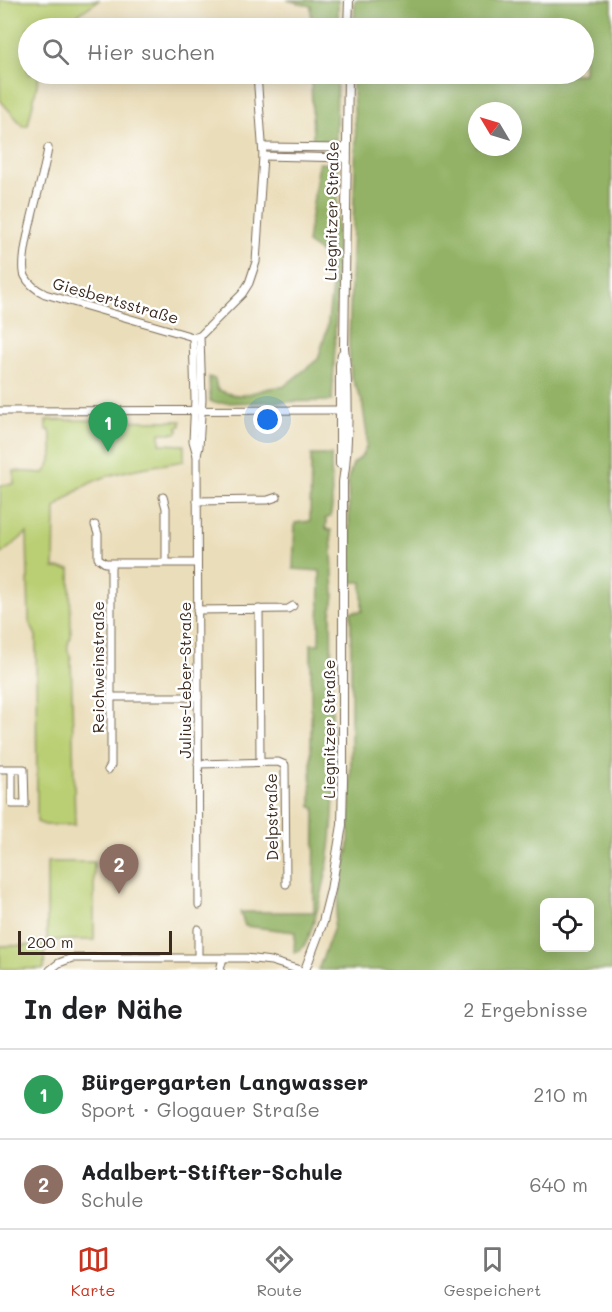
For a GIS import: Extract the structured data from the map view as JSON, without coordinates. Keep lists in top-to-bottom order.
{
  "streets": {
    "main road": ["Liegnitzer Straße"],
    "street": [
      "Giesbertsstraße",
      "Reichweinstraße",
      "Julius-Leber-Straße",
      "Delpstraße"
    ]
  },
  "crossings": [
    ["Giesbertsstraße", "Julius-Leber-Straße"],
    ["Julius-Leber-Straße", "Delpstraße"]
  ],
  "scale_bar": "200 m",
  "north": "top left",
  "page": {
    "search": "Hier suchen",
    "pins": ["1", "2"],
    "scale": "200 m",
    "heading": ["In der Nähe", "2 Ergebnisse"],
    "list": [
      {
        "mark": "1",
        "name": "Bürgergarten Langwasser",
        "note": "Sport · Glogauer Straße",
        "value": "210 m"
      },
      {
        "mark": "2",
        "name": "Adalbert-Stifter-Schule",
        "note": "Schule",
        "value": "640 m"
      }
    ],
    "nav": ["Karte", "Route", "Gespeichert"]
  }
}
